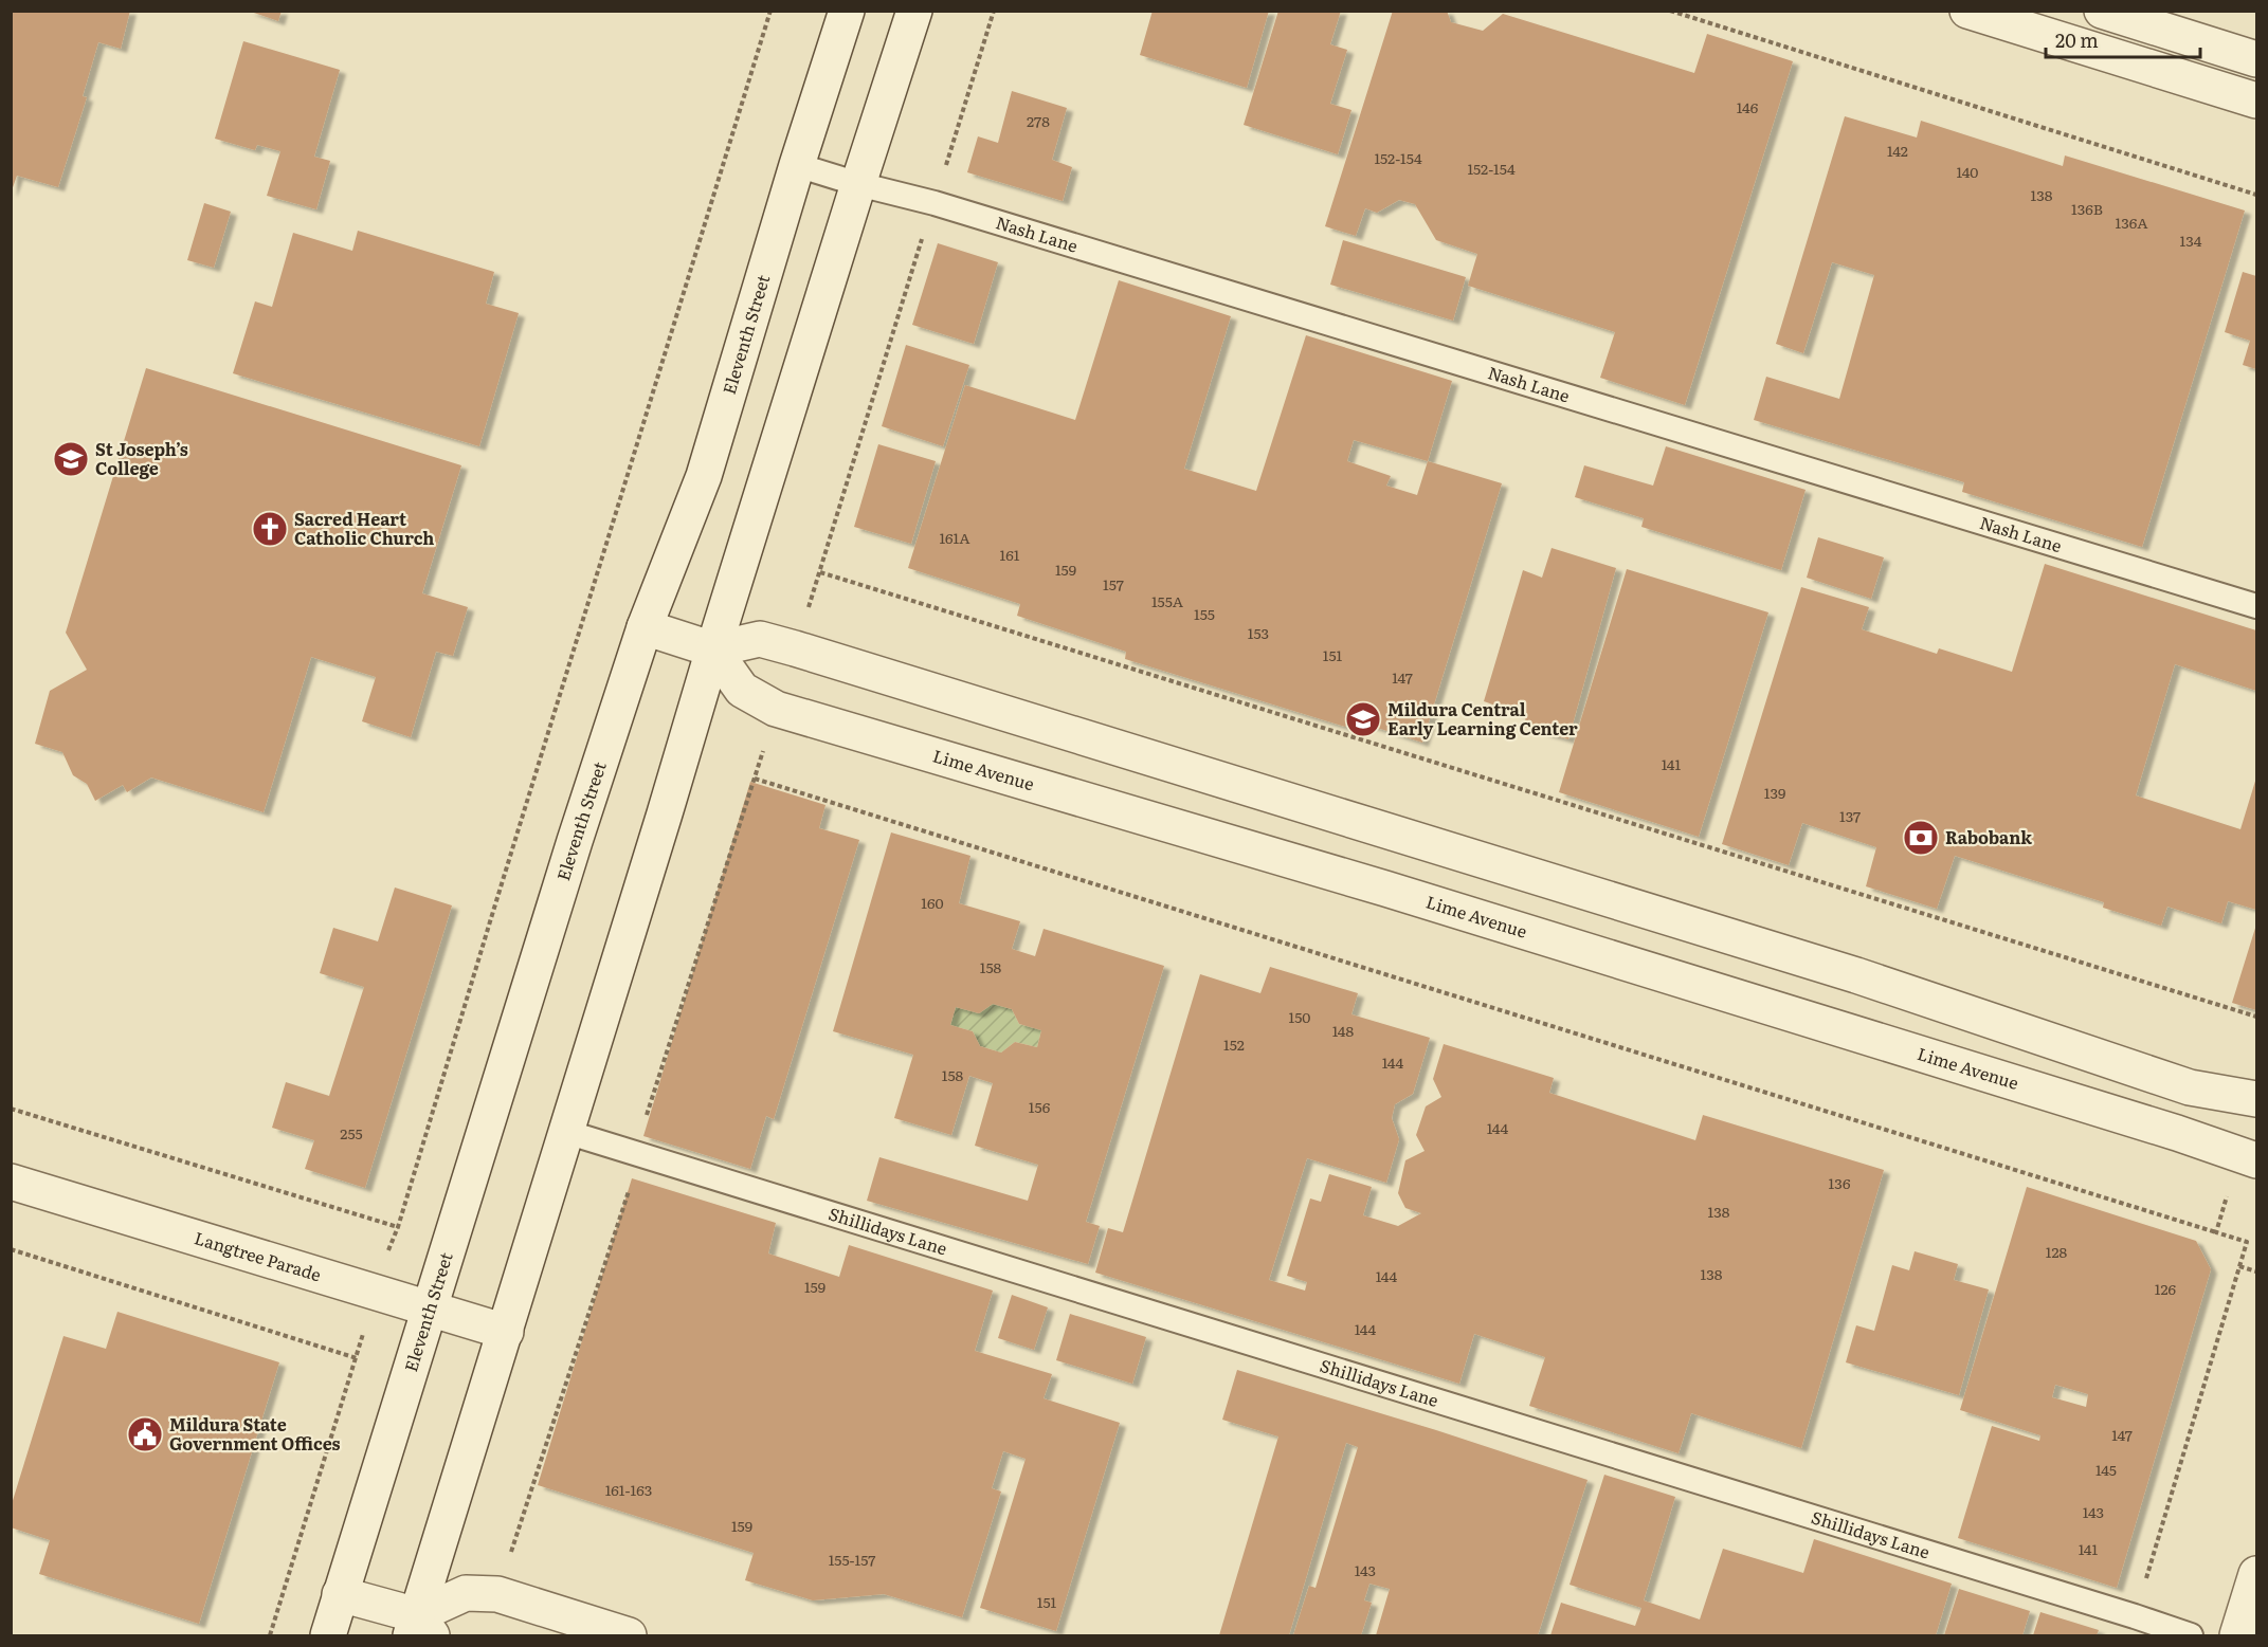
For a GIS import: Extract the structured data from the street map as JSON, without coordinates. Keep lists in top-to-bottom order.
{
  "streets": {
    "street": ["Eleventh Street", "Lime Avenue", "Langtree Parade"],
    "lane": ["Nash Lane", "Shillidays Lane"]
  },
  "crossings": [
    ["Nash Lane", "Eleventh Street"],
    ["Eleventh Street", "Langtree Parade"]
  ],
  "places": {
    "school or university": ["St Joseph’s College", "Mildura Central Early Learning Center"],
    "church": ["Sacred Heart Catholic Church"],
    "bank": ["Rabobank"],
    "public building": ["Mildura State Government Offices"]
  },
  "house_numbers": [
    "146",
    "278",
    "142",
    "152-154",
    "152-154",
    "140",
    "138",
    "136B",
    "136A",
    "134",
    "161A",
    "161",
    "159",
    "157",
    "155A",
    "155",
    "153",
    "151",
    "147",
    "141",
    "139",
    "137",
    "160",
    "158",
    "150",
    "148",
    "152",
    "144",
    "158",
    "156",
    "144",
    "255",
    "136",
    "138",
    "128",
    "138",
    "144",
    "159",
    "126",
    "144",
    "147",
    "145",
    "161-163",
    "143",
    "159",
    "141",
    "155-157",
    "143",
    "151"
  ],
  "scale_bar": "20 m"
}
